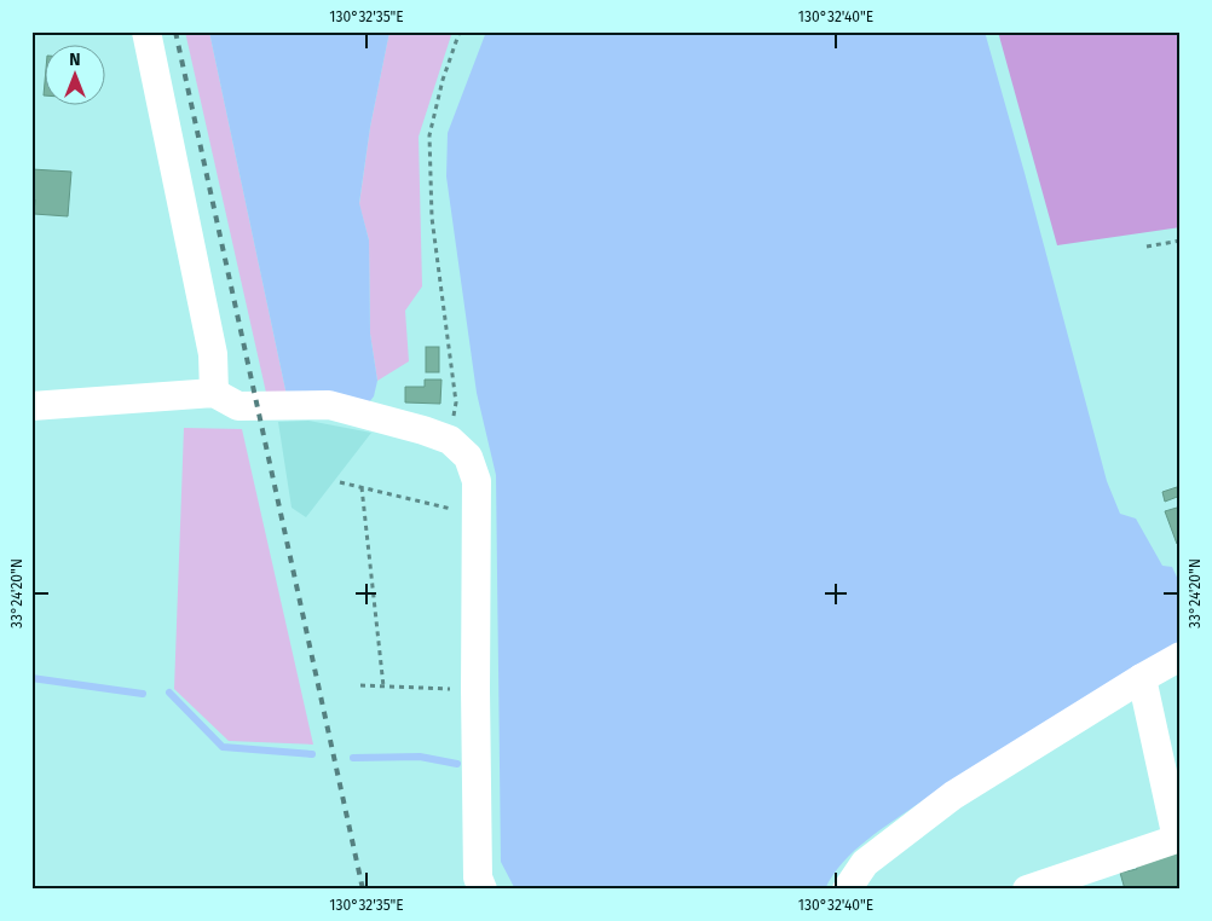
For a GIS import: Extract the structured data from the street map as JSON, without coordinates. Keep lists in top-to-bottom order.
{
  "north": "top",
  "coordinates": ["130°32'35\"E", "130°32'40\"E", "33°24'20\"N"]
}
